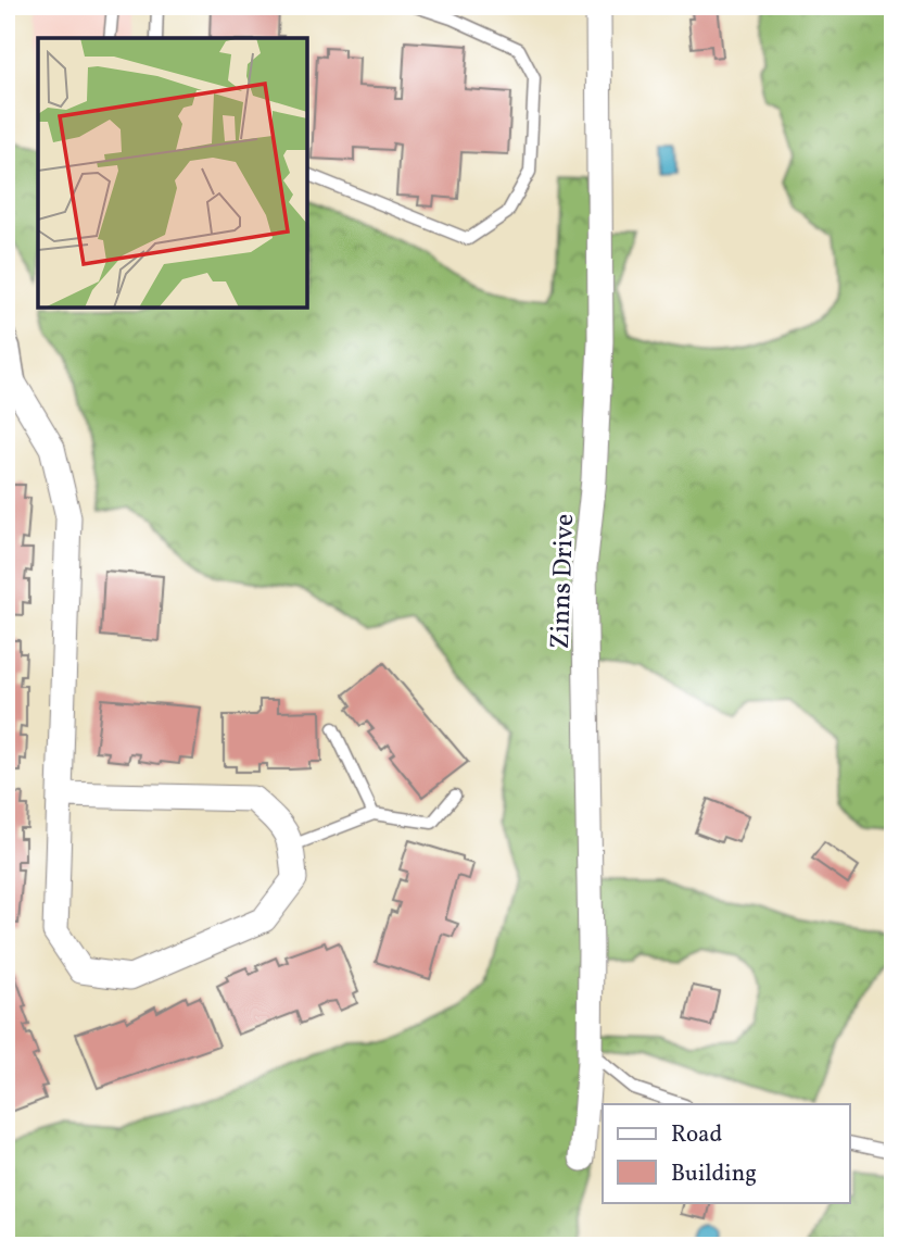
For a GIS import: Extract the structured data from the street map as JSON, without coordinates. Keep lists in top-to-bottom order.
{
  "streets": {
    "street": ["Zinns Drive"]
  },
  "legend": ["Road", "Building"]
}
